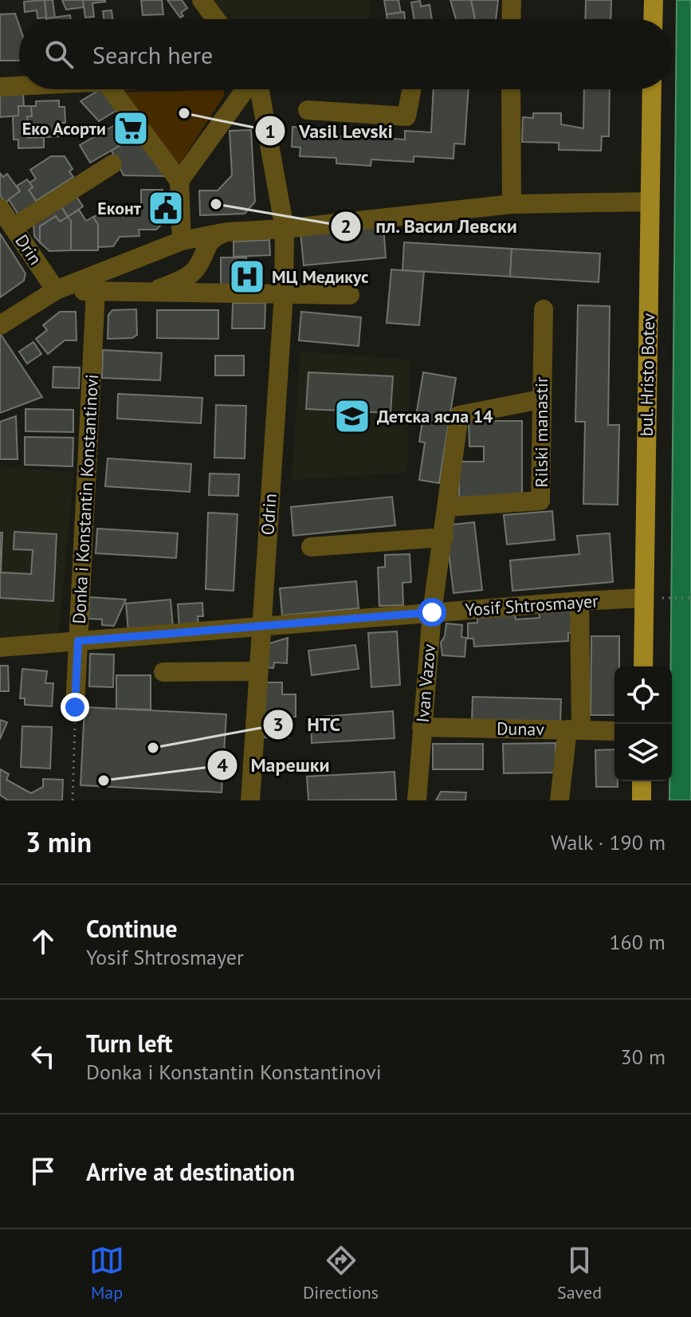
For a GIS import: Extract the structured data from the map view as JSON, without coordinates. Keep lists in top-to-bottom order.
{
  "streets": {
    "main road": ["bul. Hristo Botev"],
    "street": [
      "Drin",
      "Rilski manastir",
      "Donka i Konstantin Konstantinovi",
      "Odrin",
      "Yosif Shtrosmayer",
      "Ivan Vazov",
      "Dunav"
    ]
  },
  "crossings": [
    ["bul. Hristo Botev", "Yosif Shtrosmayer"],
    ["Rilski manastir", "Ivan Vazov"],
    ["Donka i Konstantin Konstantinovi", "Yosif Shtrosmayer"],
    ["Odrin", "Yosif Shtrosmayer"],
    ["Yosif Shtrosmayer", "Ivan Vazov"],
    ["Ivan Vazov", "Dunav"]
  ],
  "places": {
    "other": [
      "Vasil Levski",
      "пл. Васил Левски",
      "НТС",
      "Марешки"
    ],
    "supermarket": ["Еко Асорти"],
    "public building": ["Еконт"],
    "hospital": ["МЦ Медикус"],
    "school or university": ["Детска ясла 14"]
  },
  "page": {
    "search": "Search here",
    "heading": ["3 min", "Walk · 190 m"],
    "list": [
      ["Continue", "Yosif Shtrosmayer", "160 m"],
      ["Turn left", "Donka i Konstantin Konstantinovi", "30 m"],
      "Arrive at destination"
    ],
    "nav": ["Map", "Directions", "Saved"]
  }
}
